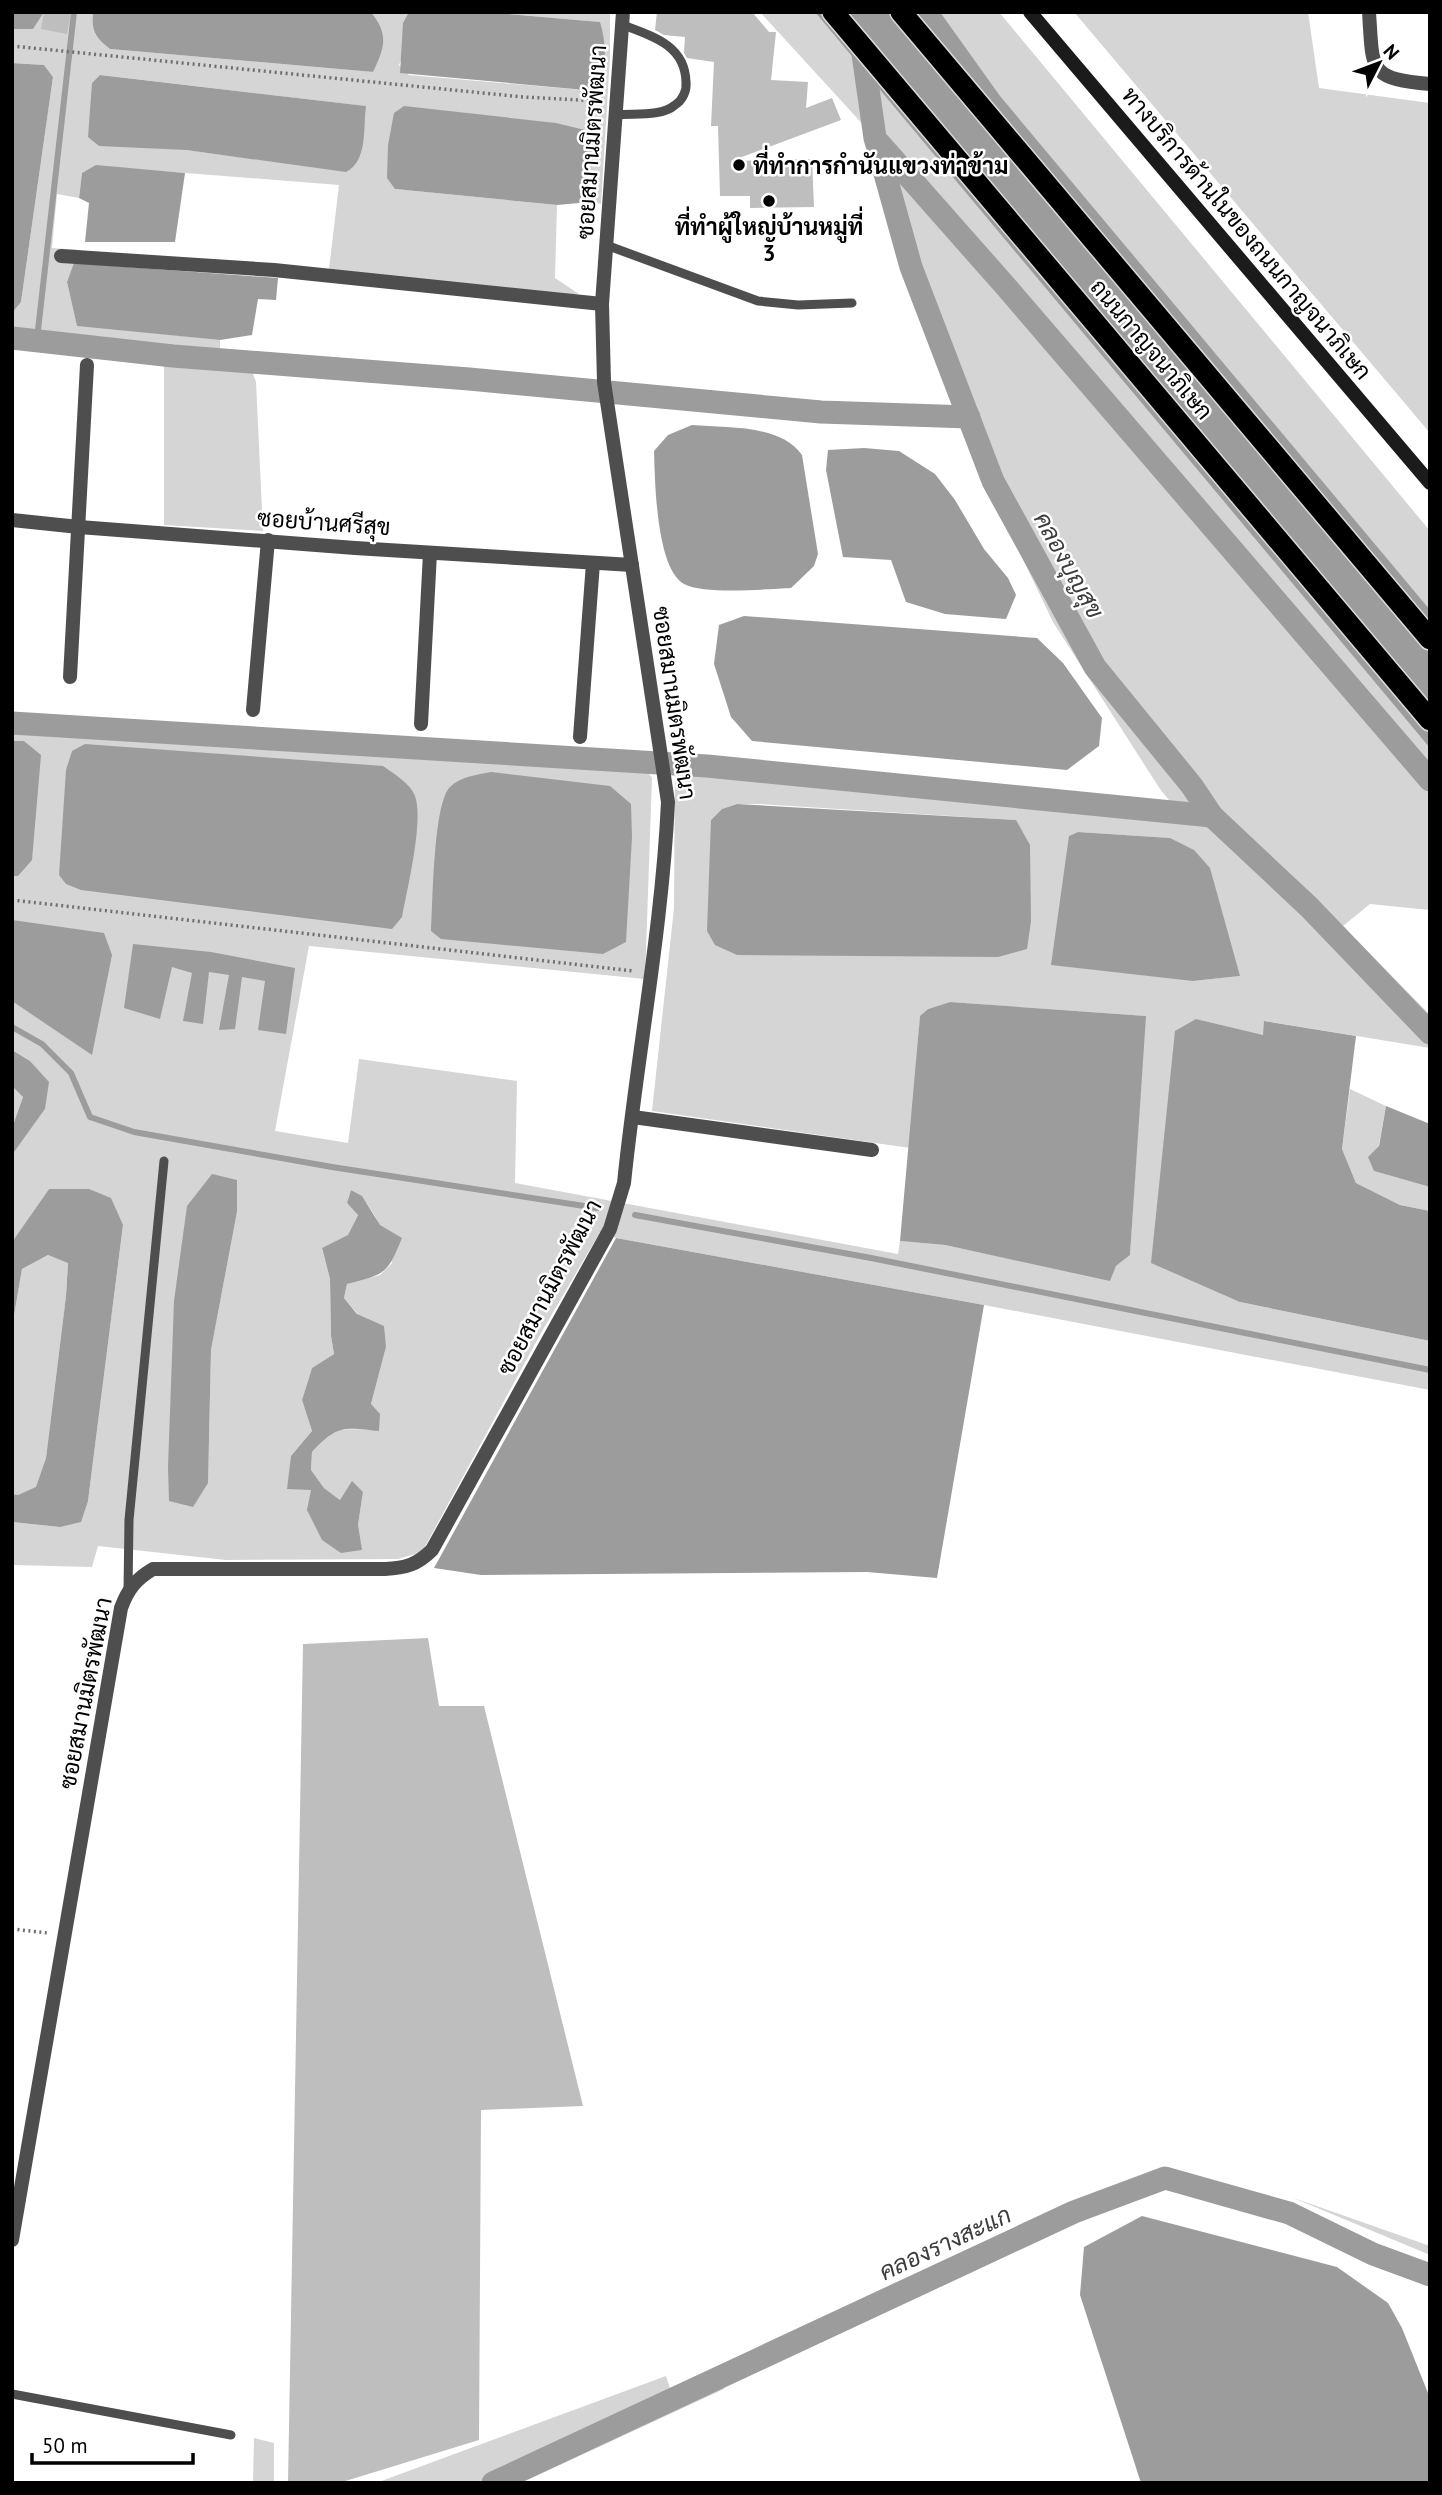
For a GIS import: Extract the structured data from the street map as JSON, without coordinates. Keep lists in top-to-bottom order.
{
  "streets": {
    "highway": ["ถนนกาญจนาภิเษก"],
    "main road": ["ทางบริการด้านในของถนนกาญจนาภิเษก"],
    "street": ["ซอยสมานมิตรพัฒนา", "ซอยบ้านศรีสุข"]
  },
  "crossings": [
    ["ซอยสมานมิตรพัฒนา", "ซอยบ้านศรีสุข"]
  ],
  "water": ["คลองบุญสุข", "คลองรางสะแก"],
  "places": ["ที่ทำการกำนันแขวงท่าข้าม", "ที่ทำผู้ใหญ่บ้านหมู่ที่ 3"],
  "scale_bar": "50 m",
  "north": "top right"
}
